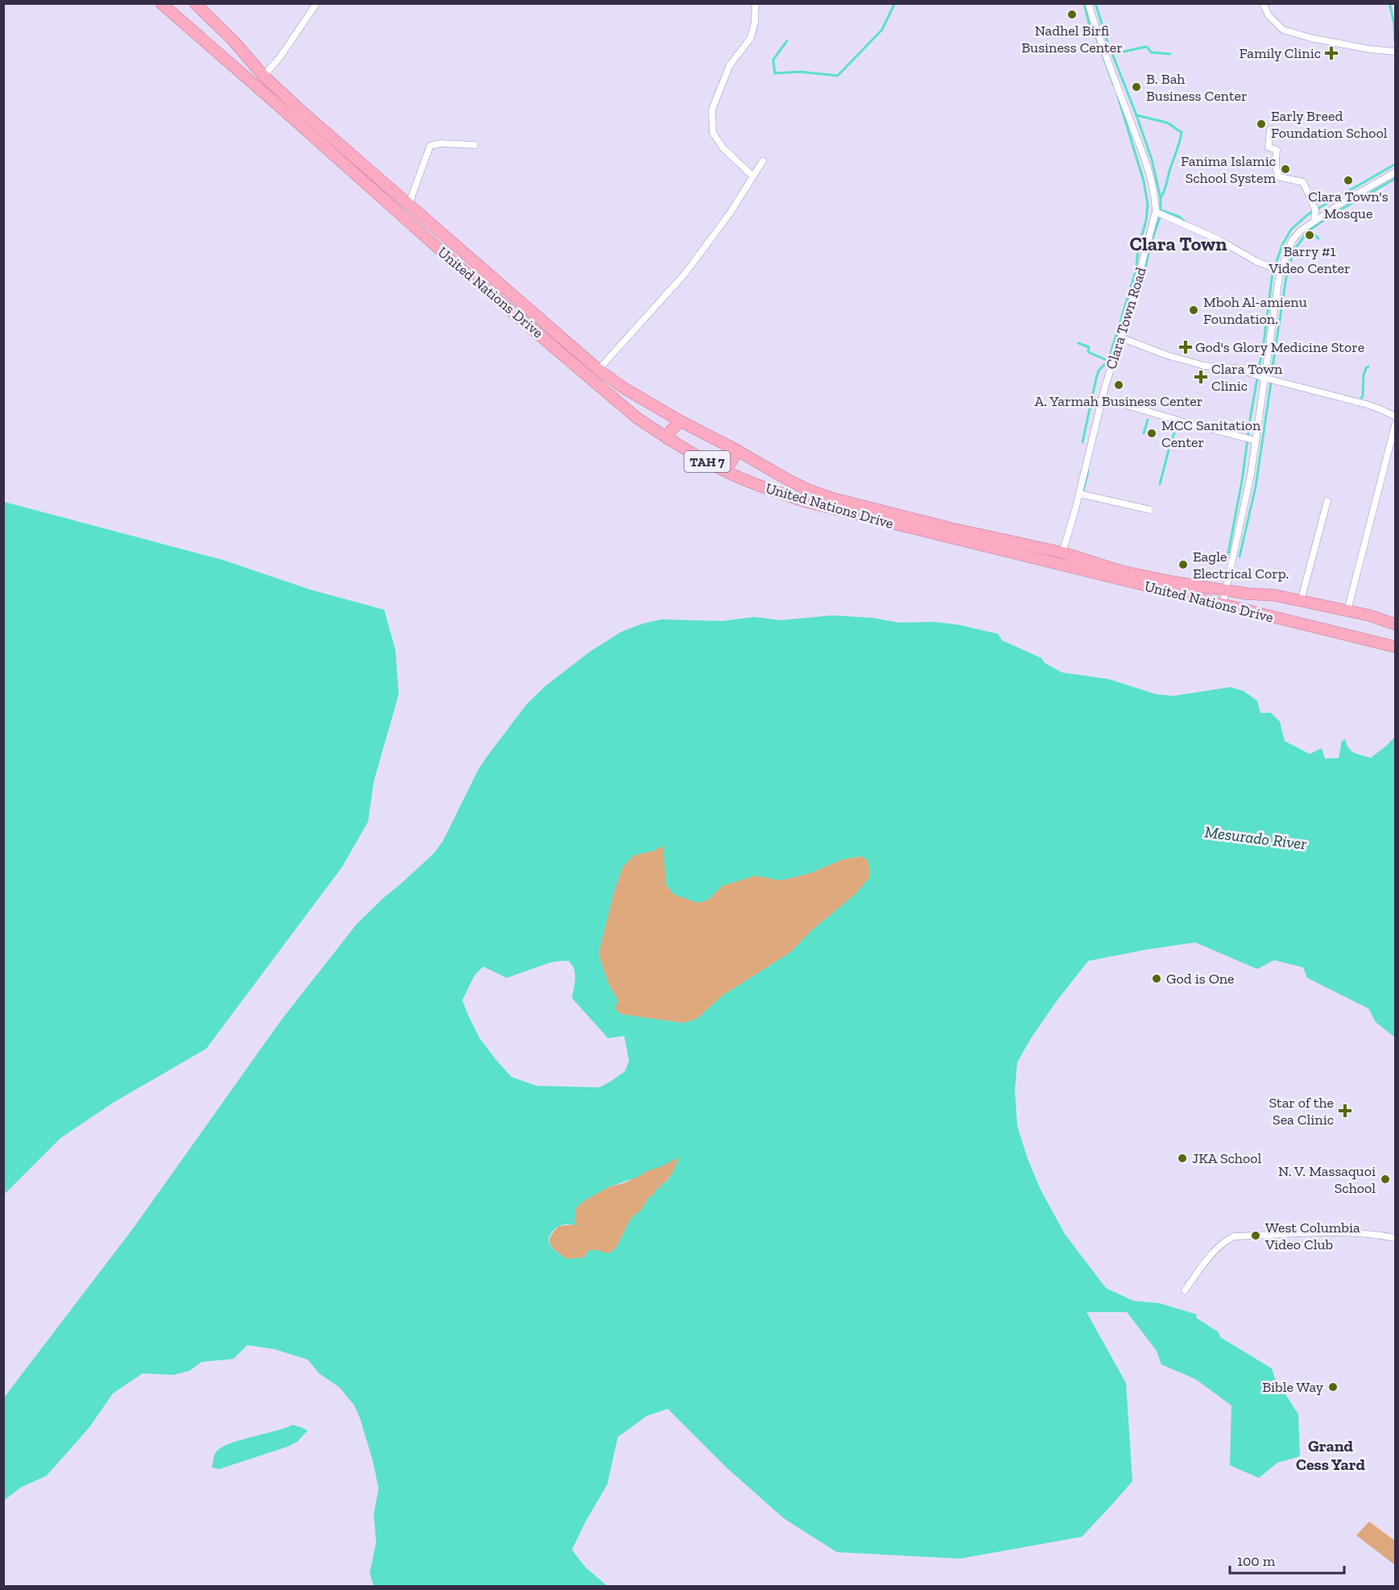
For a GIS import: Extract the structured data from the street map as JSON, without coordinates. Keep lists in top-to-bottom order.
{
  "streets": {
    "highway": ["United Nations Drive", "TAH 7"],
    "street": ["Clara Town Road"]
  },
  "crossings": [
    ["United Nations Drive", "Clara Town Road"]
  ],
  "districts": ["Clara Town", "Grand Cess Yard"],
  "water": ["Mesurado River"],
  "places": {
    "other": [
      "Nadhel Birfi Business Center",
      "B. Bah Business Center",
      "Early Breed Foundation School",
      "Fanima Islamic School System",
      "Clara Town's Mosque",
      "Barry #1 Video Center",
      "Mboh Al-amienu Foundation.",
      "A. Yarmah Business Center",
      "MCC Sanitation Center",
      "Eagle Electrical Corp.",
      "God is One",
      "JKA School",
      "N. V. Massaquoi School",
      "West Columbia Video Club",
      "Bible Way"
    ],
    "health": [
      "Family Clinic",
      "God's Glory Medicine Store",
      "Clara Town Clinic",
      "Star of the Sea Clinic"
    ]
  },
  "scale_bar": "100 m"
}
